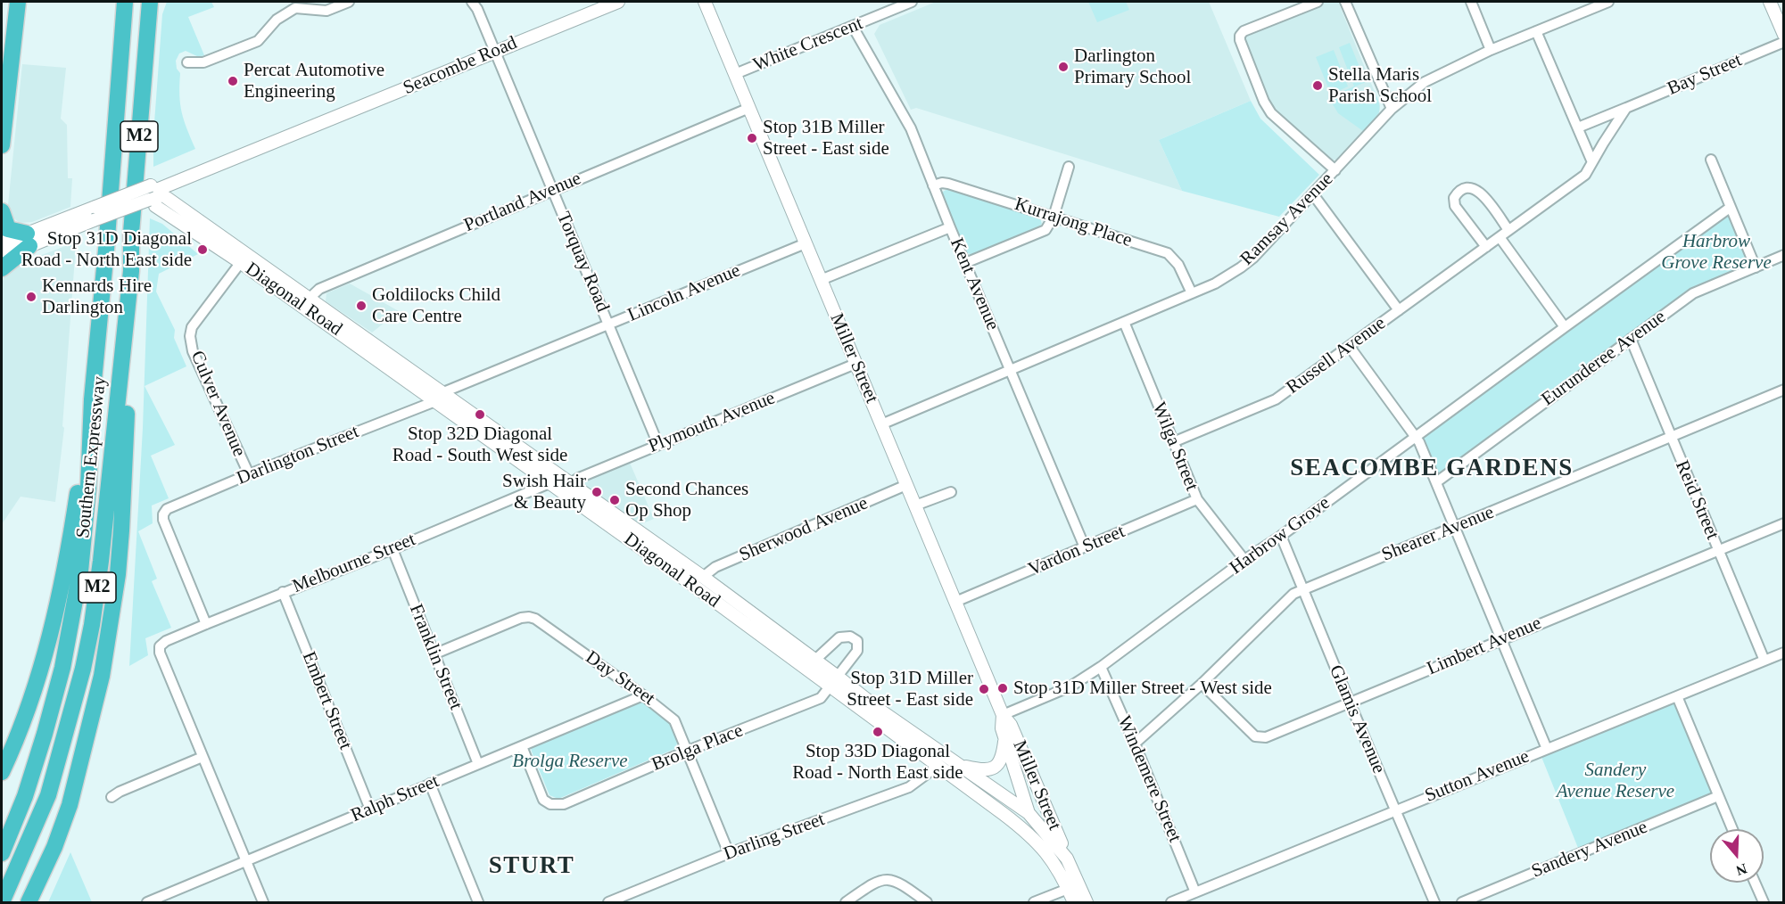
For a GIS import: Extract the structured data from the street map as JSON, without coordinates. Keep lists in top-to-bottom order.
{
  "streets": {
    "highway": ["M2", "Southern Expressway"],
    "main road": ["Seacombe Road", "Diagonal Road", "Miller Street"],
    "street": [
      "White Crescent",
      "Bay Street",
      "Portland Avenue",
      "Ramsay Avenue",
      "Kurrajong Place",
      "Torquay Road",
      "Kent Avenue",
      "Lincoln Avenue",
      "Russell Avenue",
      "Eurunderee Avenue",
      "Culver Avenue",
      "Plymouth Avenue",
      "Wilga Street",
      "Darlington Street",
      "Reid Street",
      "Sherwood Avenue",
      "Shearer Avenue",
      "Harbrow Grove",
      "Vardon Street",
      "Melbourne Street",
      "Limbert Avenue",
      "Franklin Street",
      "Day Street",
      "Embert Street",
      "Glamis Avenue",
      "Brolga Place",
      "Sutton Avenue",
      "Windemere Street",
      "Ralph Street",
      "Darling Street",
      "Sandery Avenue"
    ]
  },
  "crossings": [
    ["White Crescent", "Kent Avenue"],
    ["White Crescent", "Miller Street"],
    ["Seacombe Road", "Torquay Road"],
    ["Seacombe Road", "Diagonal Road"],
    ["M2", "Southern Expressway"],
    ["Portland Avenue", "Torquay Road"],
    ["Portland Avenue", "Diagonal Road"],
    ["Portland Avenue", "Miller Street"],
    ["Ramsay Avenue", "Kurrajong Place"],
    ["Ramsay Avenue", "Kent Avenue"],
    ["Ramsay Avenue", "Miller Street"],
    ["Ramsay Avenue", "Wilga Street"],
    ["Kurrajong Place", "Kent Avenue"],
    ["Torquay Road", "Lincoln Avenue"],
    ["Torquay Road", "Plymouth Avenue"],
    ["Kent Avenue", "Vardon Street"],
    ["Lincoln Avenue", "Diagonal Road"],
    ["Lincoln Avenue", "Miller Street"],
    ["Lincoln Avenue", "Darlington Street"],
    ["Diagonal Road", "Miller Street"],
    ["Diagonal Road", "Culver Avenue"],
    ["Diagonal Road", "Plymouth Avenue"],
    ["Diagonal Road", "Darlington Street"],
    ["Diagonal Road", "Sherwood Avenue"],
    ["Diagonal Road", "Melbourne Street"],
    ["Diagonal Road", "Brolga Place"],
    ["Diagonal Road", "Darling Street"],
    ["Russell Avenue", "Wilga Street"],
    ["Miller Street", "Plymouth Avenue"],
    ["Miller Street", "Sherwood Avenue"],
    ["Miller Street", "Harbrow Grove"],
    ["Miller Street", "Vardon Street"],
    ["Eurunderee Avenue", "Reid Street"],
    ["Culver Avenue", "Darlington Street"],
    ["Wilga Street", "Harbrow Grove"],
    ["Wilga Street", "Vardon Street"],
    ["Darlington Street", "Melbourne Street"],
    ["Reid Street", "Shearer Avenue"],
    ["Reid Street", "Limbert Avenue"],
    ["Reid Street", "Sutton Avenue"],
    ["Shearer Avenue", "Limbert Avenue"],
    ["Shearer Avenue", "Glamis Avenue"],
    ["Shearer Avenue", "Windemere Street"],
    ["Harbrow Grove", "Glamis Avenue"],
    ["Harbrow Grove", "Windemere Street"],
    ["Melbourne Street", "Franklin Street"],
    ["Melbourne Street", "Embert Street"],
    ["Limbert Avenue", "Glamis Avenue"],
    ["Franklin Street", "Day Street"],
    ["Franklin Street", "Ralph Street"],
    ["Day Street", "Brolga Place"],
    ["Day Street", "Ralph Street"],
    ["Day Street", "Darling Street"],
    ["Embert Street", "Ralph Street"],
    ["Glamis Avenue", "Sutton Avenue"],
    ["Brolga Place", "Ralph Street"],
    ["Sutton Avenue", "Windemere Street"]
  ],
  "districts": ["SEACOMBE GARDENS", "STURT"],
  "parks": ["Harbrow Grove Reserve", "Brolga Reserve", "Sandery Avenue Reserve"],
  "places": [
    "Darlington Primary School",
    "Percat Automotive Engineering",
    "Stella Maris Parish School",
    "Stop 31B Miller Street - East side",
    "Stop 31D Diagonal Road - North East side",
    "Kennards Hire Darlington",
    "Goldilocks Child Care Centre",
    "Stop 32D Diagonal Road - South West side",
    "Swish Hair & Beauty",
    "Second Chances Op Shop",
    "Stop 31D Miller Street - West side",
    "Stop 31D Miller Street - East side",
    "Stop 33D Diagonal Road - North East side"
  ],
  "north": "bottom"
}
